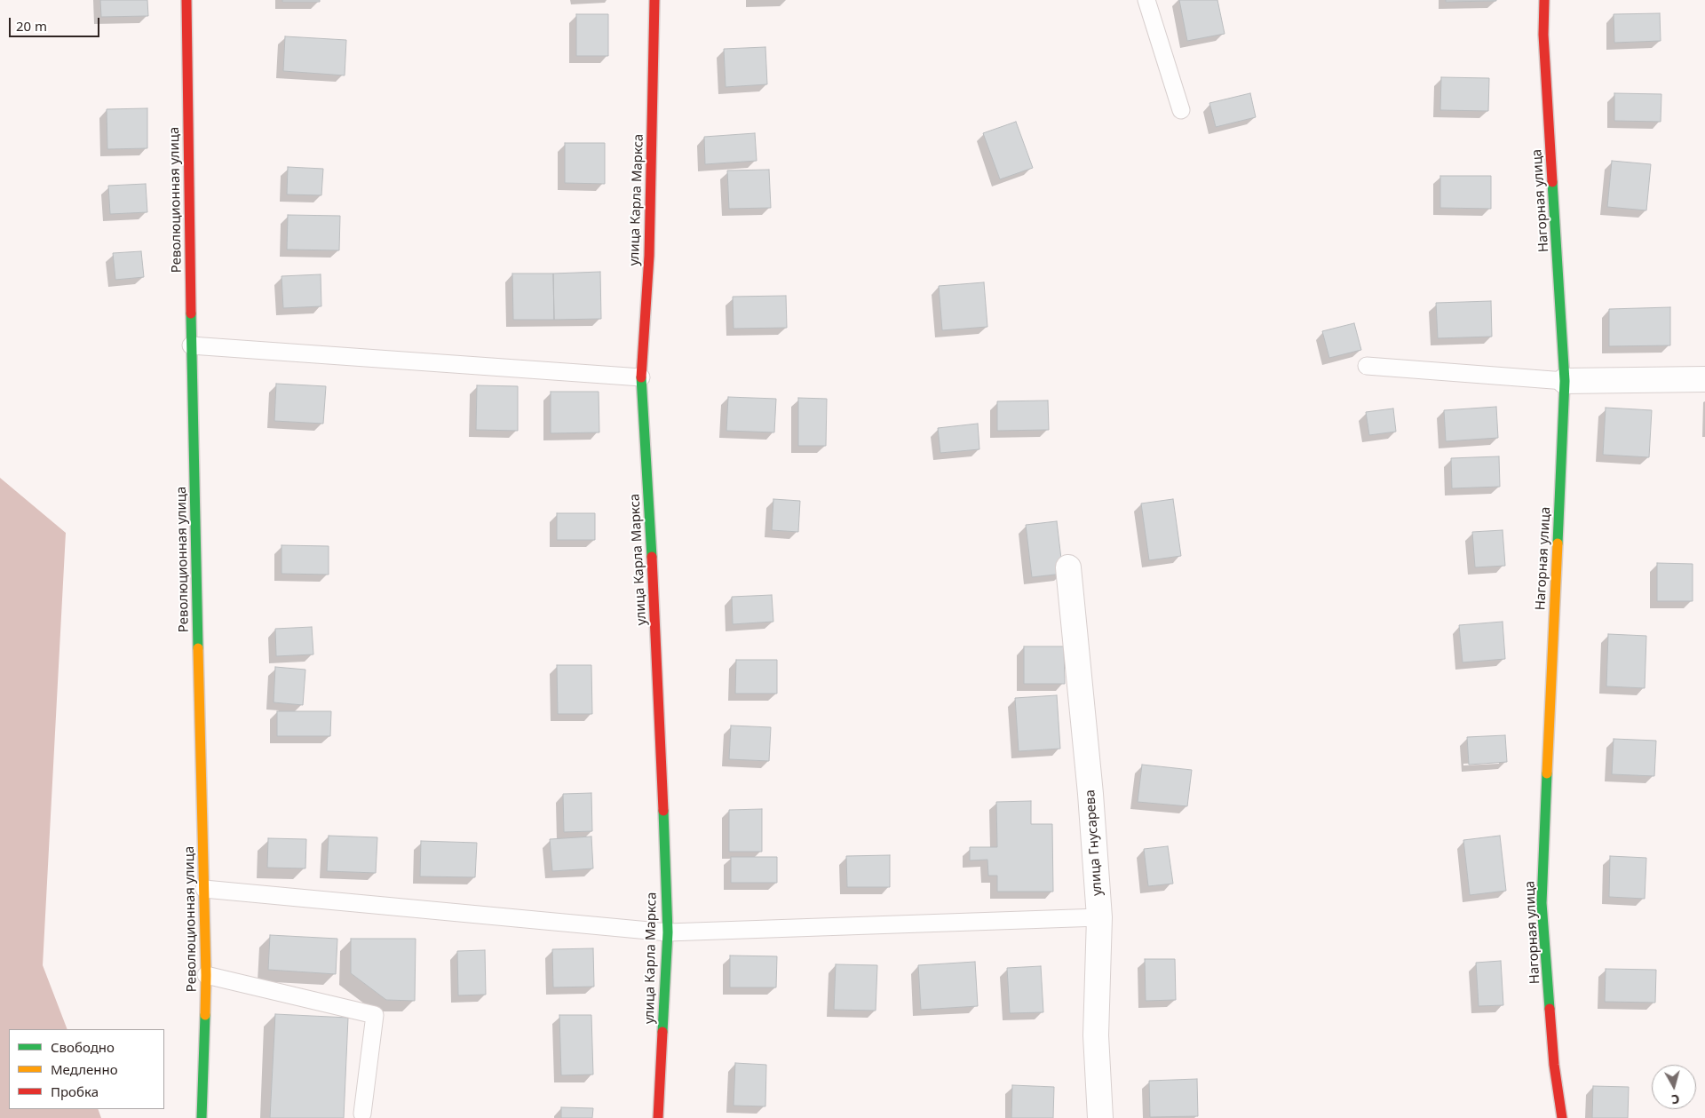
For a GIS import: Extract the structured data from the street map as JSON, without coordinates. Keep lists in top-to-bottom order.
{
  "streets": {
    "street": [
      "Революционная улица",
      "улица Карла Маркса",
      "Нагорная улица",
      "улица Гнусарева"
    ]
  },
  "legend": ["Свободно", "Медленно", "Пробка"],
  "scale_bar": "20 m",
  "north": "bottom"
}
